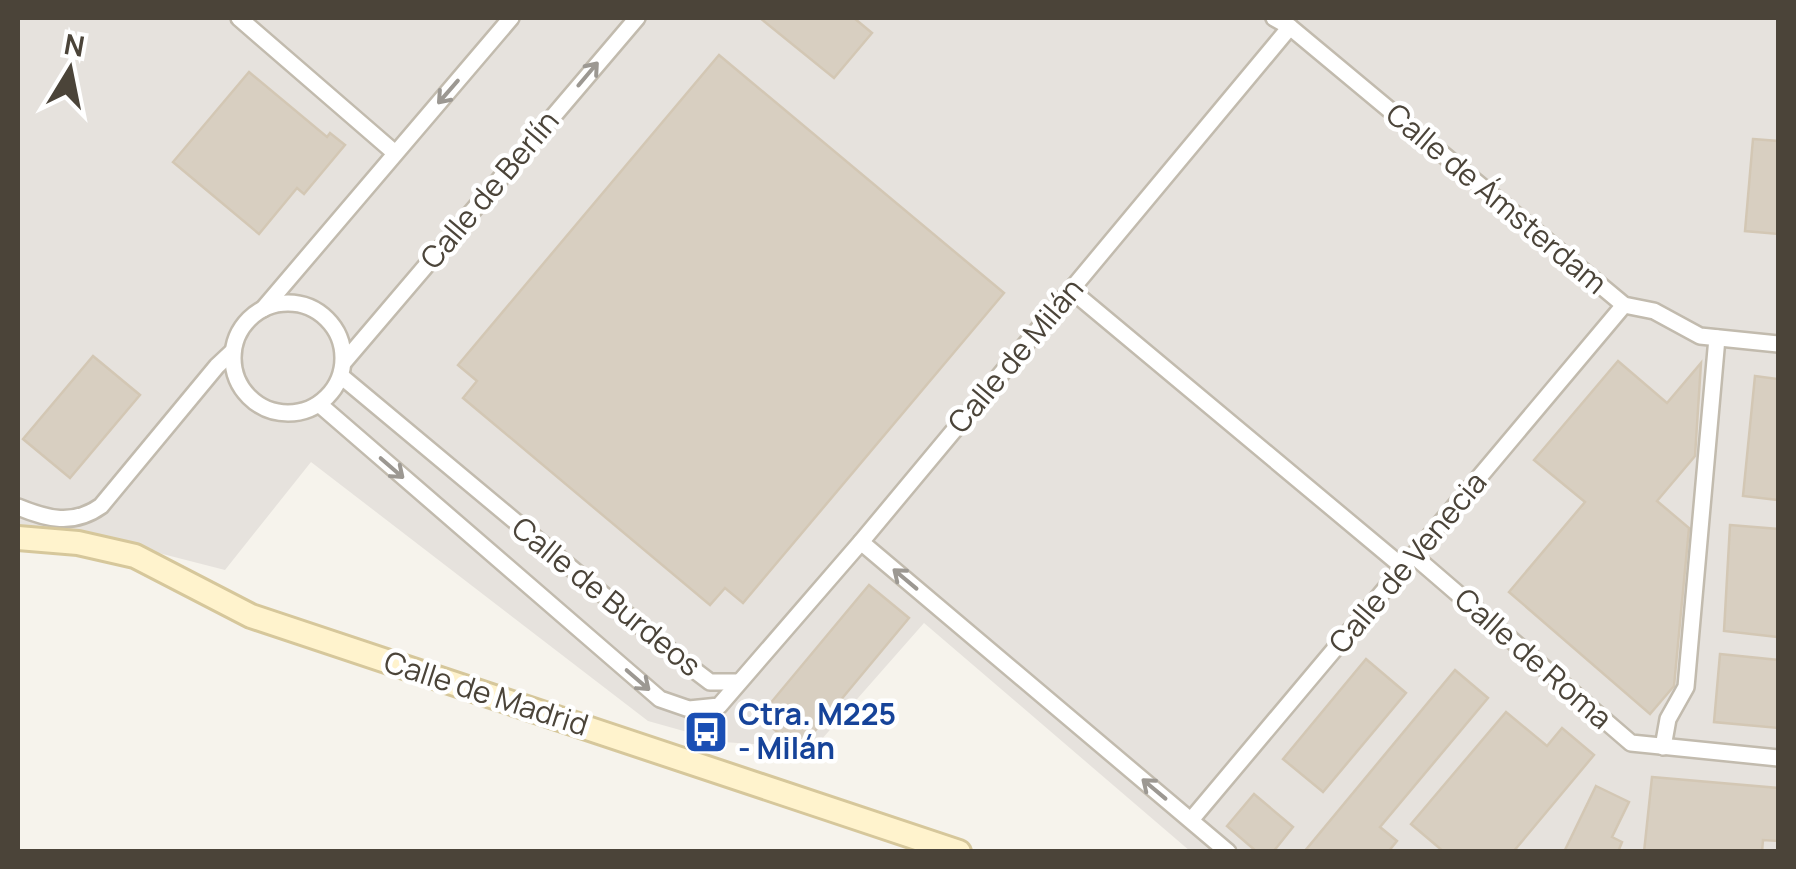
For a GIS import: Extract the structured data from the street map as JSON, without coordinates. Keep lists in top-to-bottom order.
{
  "streets": {
    "street": [
      "Calle de Berlín",
      "Calle de Ámsterdam",
      "Calle de Milán",
      "Calle de Venecia",
      "Calle de Burdeos",
      "Calle de Roma",
      "Calle de Madrid"
    ]
  },
  "crossings": [
    ["Calle de Berlín", "Calle de Burdeos"],
    ["Calle de Ámsterdam", "Calle de Milán"],
    ["Calle de Ámsterdam", "Calle de Venecia"],
    ["Calle de Milán", "Calle de Burdeos"],
    ["Calle de Milán", "Calle de Roma"],
    ["Calle de Venecia", "Calle de Roma"]
  ],
  "places": {
    "bus stop": ["Ctra. M225 - Milán"]
  },
  "north": "top"
}
